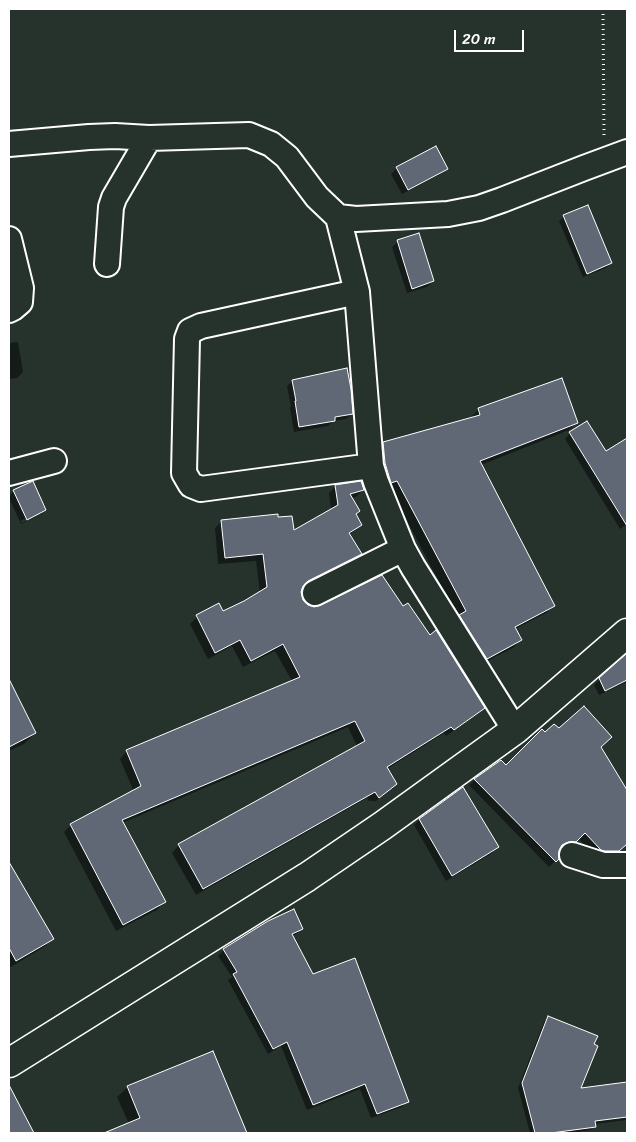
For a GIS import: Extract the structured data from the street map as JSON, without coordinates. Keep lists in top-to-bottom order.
{
  "scale_bar": "20 m"
}
